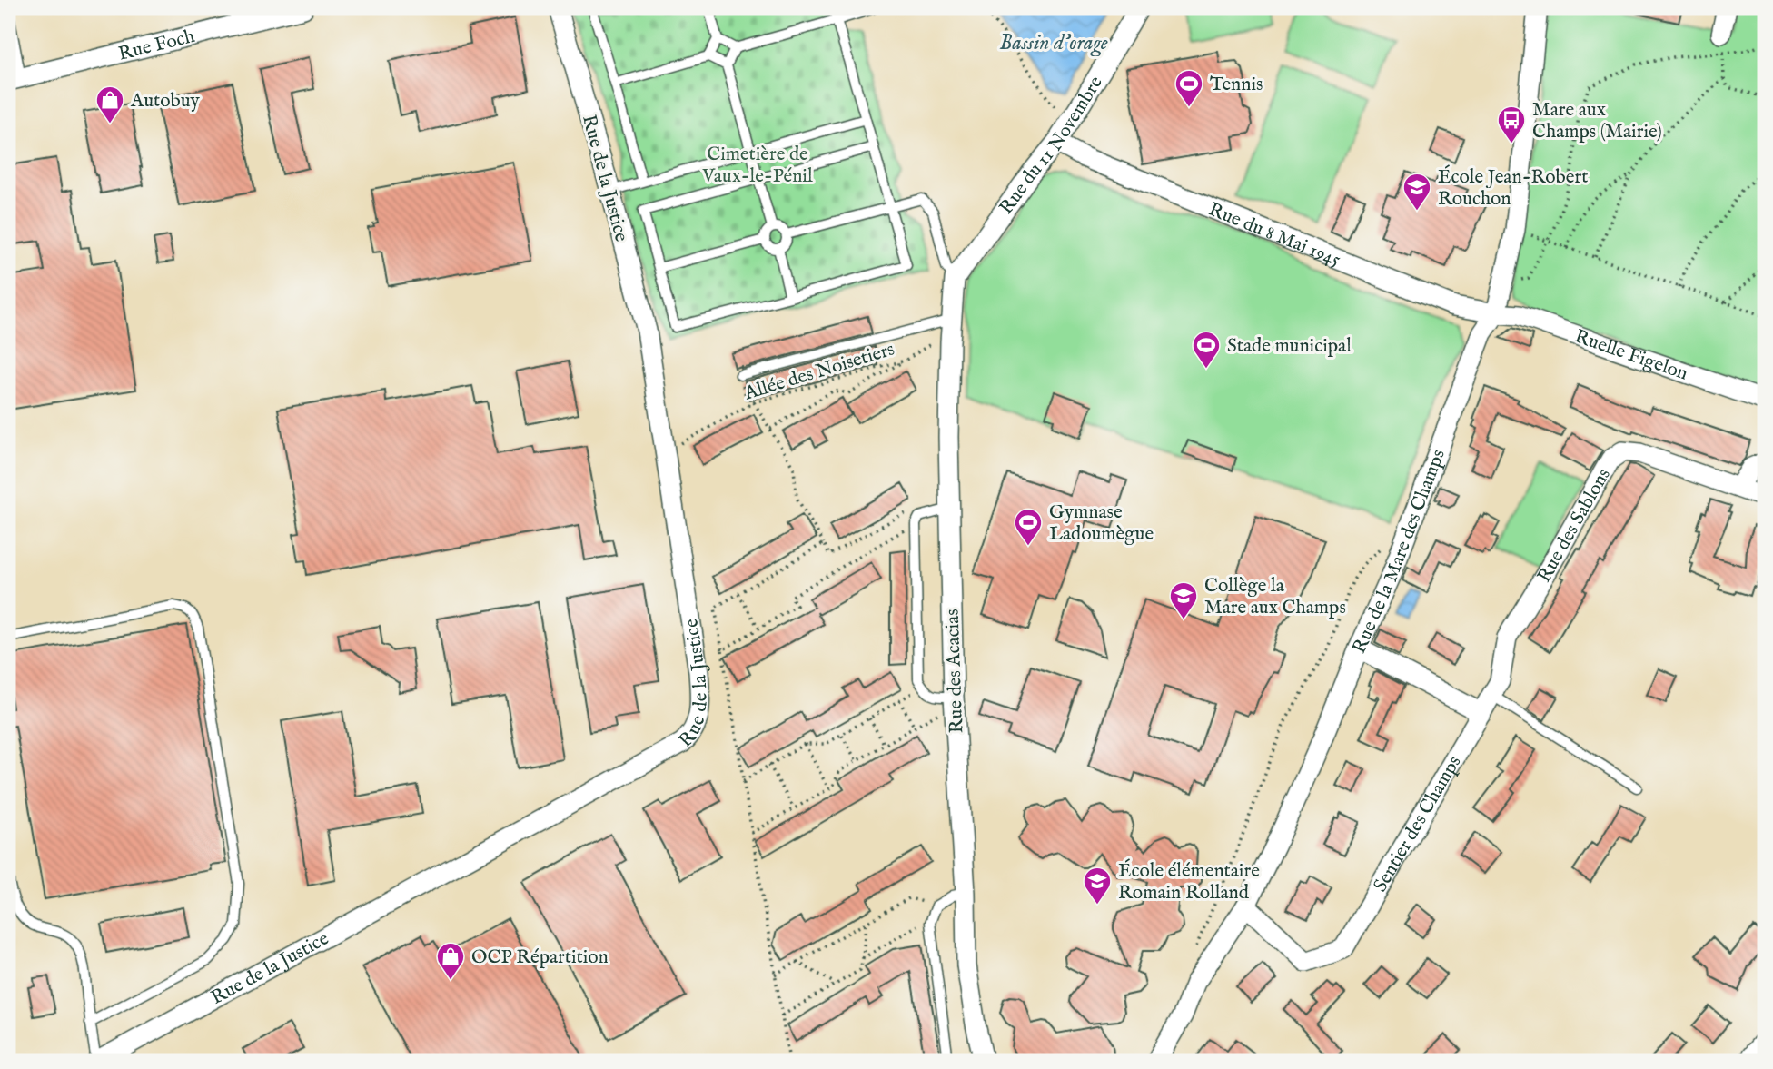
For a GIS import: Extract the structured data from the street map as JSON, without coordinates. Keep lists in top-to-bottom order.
{
  "streets": {
    "street": [
      "Rue Foch",
      "Rue du 11 Novembre",
      "Rue de la Justice",
      "Rue du 8 Mai 1945",
      "Ruelle Figelon",
      "Rue des Sablons",
      "Rue de la Mare des Champs",
      "Rue des Acacias",
      "Sentier des Champs"
    ],
    "path": ["Allée des Noisetiers"]
  },
  "crossings": [
    ["Rue du 11 Novembre", "Rue du 8 Mai 1945"],
    ["Rue du 11 Novembre", "Rue des Acacias"],
    ["Rue de la Justice", "Allée des Noisetiers"],
    ["Rue du 8 Mai 1945", "Ruelle Figelon"],
    ["Rue du 8 Mai 1945", "Rue de la Mare des Champs"],
    ["Ruelle Figelon", "Rue de la Mare des Champs"],
    ["Allée des Noisetiers", "Rue des Acacias"],
    ["Rue des Sablons", "Sentier des Champs"],
    ["Rue de la Mare des Champs", "Sentier des Champs"]
  ],
  "water": ["Bassin d'orage"],
  "parks": ["Cimetière de Vaux-le-Pénil"],
  "places": {
    "sports": ["Tennis", "Stade municipal", "Gymnase Ladoumègue"],
    "shop": ["Autobuy", "OCP Répartition"],
    "bus stop": ["Mare aux Champs (Mairie)"],
    "school or university": ["École Jean-Robert Rouchon", "Collège la Mare aux Champs", "École élémentaire Romain Rolland"]
  }
}
